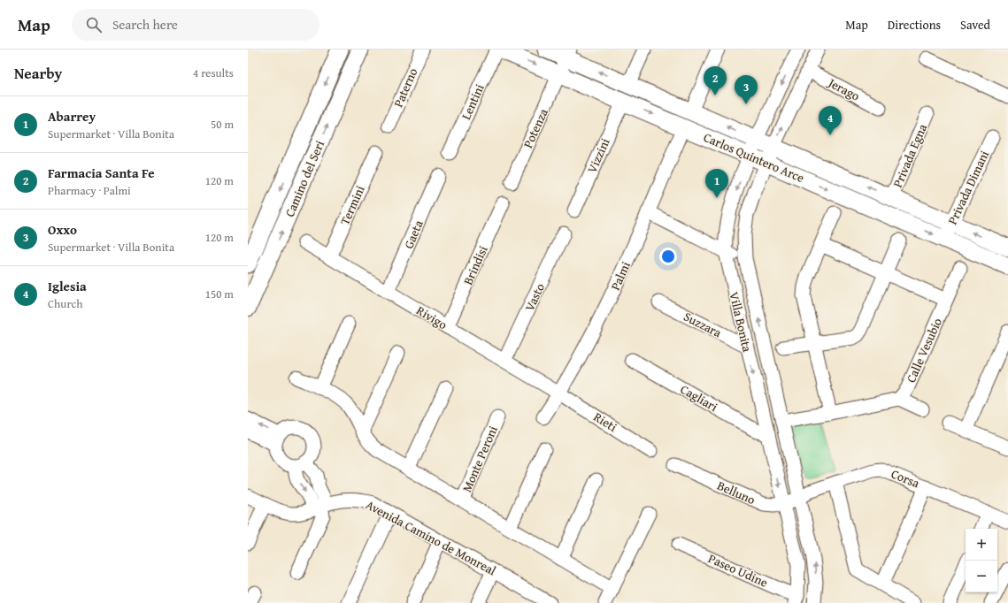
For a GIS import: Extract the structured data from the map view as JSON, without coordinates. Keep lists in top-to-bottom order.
{
  "streets": {
    "main road": ["Carlos Quintero Arce", "Camino del Seri"],
    "street": [
      "Paterno",
      "Jerago",
      "Lentini",
      "Potenza",
      "Vizzini",
      "Privada Egna",
      "Privada Dimani",
      "Termini",
      "Gaeta",
      "Brindisi",
      "Palmi",
      "Vasto",
      "Rivigo",
      "Villa Bonita",
      "Suzzara",
      "Calle Vesubio",
      "Cagliari",
      "Rieti",
      "Monte Peroni",
      "Corsa",
      "Belluno",
      "Avenida Camino de Monreal",
      "Paseo Udine"
    ]
  },
  "crossings": [
    ["Jerago", "Villa Bonita"],
    ["Potenza", "Carlos Quintero Arce"],
    ["Vizzini", "Carlos Quintero Arce"],
    ["Privada Egna", "Carlos Quintero Arce"],
    ["Carlos Quintero Arce", "Privada Dimani"],
    ["Carlos Quintero Arce", "Palmi"],
    ["Carlos Quintero Arce", "Villa Bonita"],
    ["Termini", "Rivigo"],
    ["Gaeta", "Rivigo"],
    ["Brindisi", "Rivigo"],
    ["Palmi", "Rivigo"],
    ["Palmi", "Rieti"],
    ["Vasto", "Rivigo"],
    ["Rivigo", "Rieti"],
    ["Villa Bonita", "Suzzara"],
    ["Villa Bonita", "Cagliari"],
    ["Villa Bonita", "Corsa"],
    ["Villa Bonita", "Belluno"],
    ["Villa Bonita", "Paseo Udine"],
    ["Corsa", "Belluno"]
  ],
  "page": {
    "header": "Map",
    "search": "Search here",
    "nav": ["Map", "Directions", "Saved"],
    "heading": ["Nearby", "4 results"],
    "pins": [
      "2",
      "3",
      "4",
      "1"
    ],
    "list": [
      {
        "mark": "1",
        "name": "Abarrey",
        "note": "Supermarket · Villa Bonita",
        "value": "50 m"
      },
      {
        "mark": "2",
        "name": "Farmacia Santa Fe",
        "note": "Pharmacy · Palmi",
        "value": "120 m"
      },
      {
        "mark": "3",
        "name": "Oxxo",
        "note": "Supermarket · Villa Bonita",
        "value": "120 m"
      },
      {
        "mark": "4",
        "name": "Iglesia",
        "note": "Church",
        "value": "150 m"
      }
    ],
    "map_buttons": ["+", "−"]
  }
}
